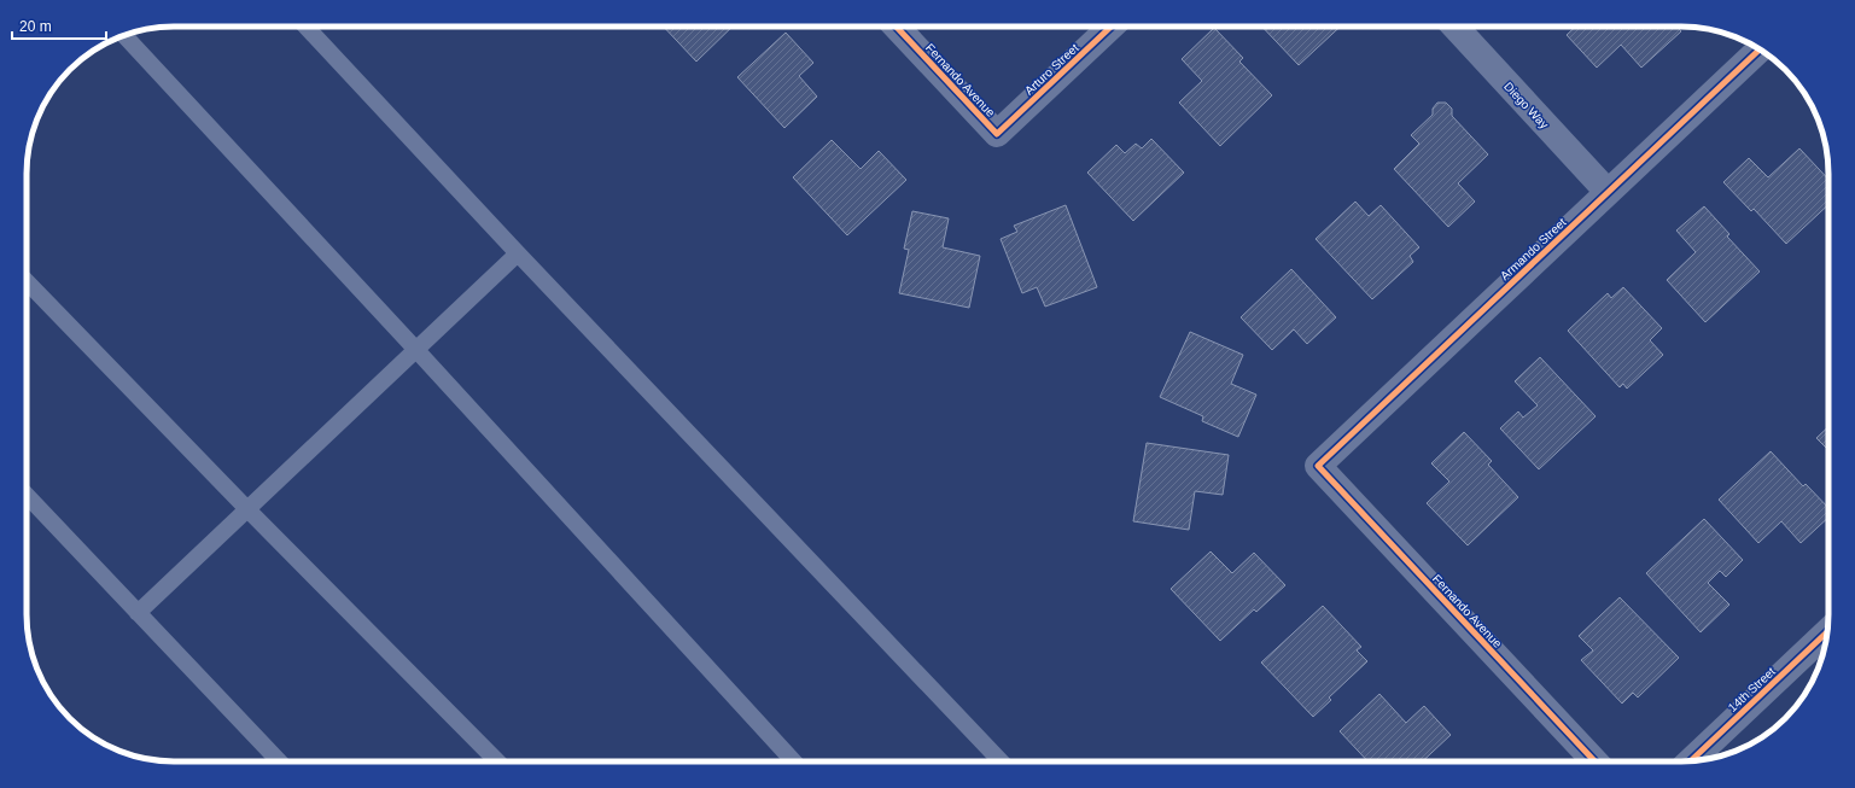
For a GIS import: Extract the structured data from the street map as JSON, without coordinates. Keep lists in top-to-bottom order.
{
  "streets": {
    "street": [
      "Arturo Street",
      "Fernando Avenue",
      "Diego Way",
      "Armando Street",
      "14th Street"
    ]
  },
  "crossings": [
    ["Arturo Street", "Fernando Avenue"],
    ["Fernando Avenue", "Armando Street"],
    ["Diego Way", "Armando Street"]
  ],
  "scale_bar": "20 m"
}
